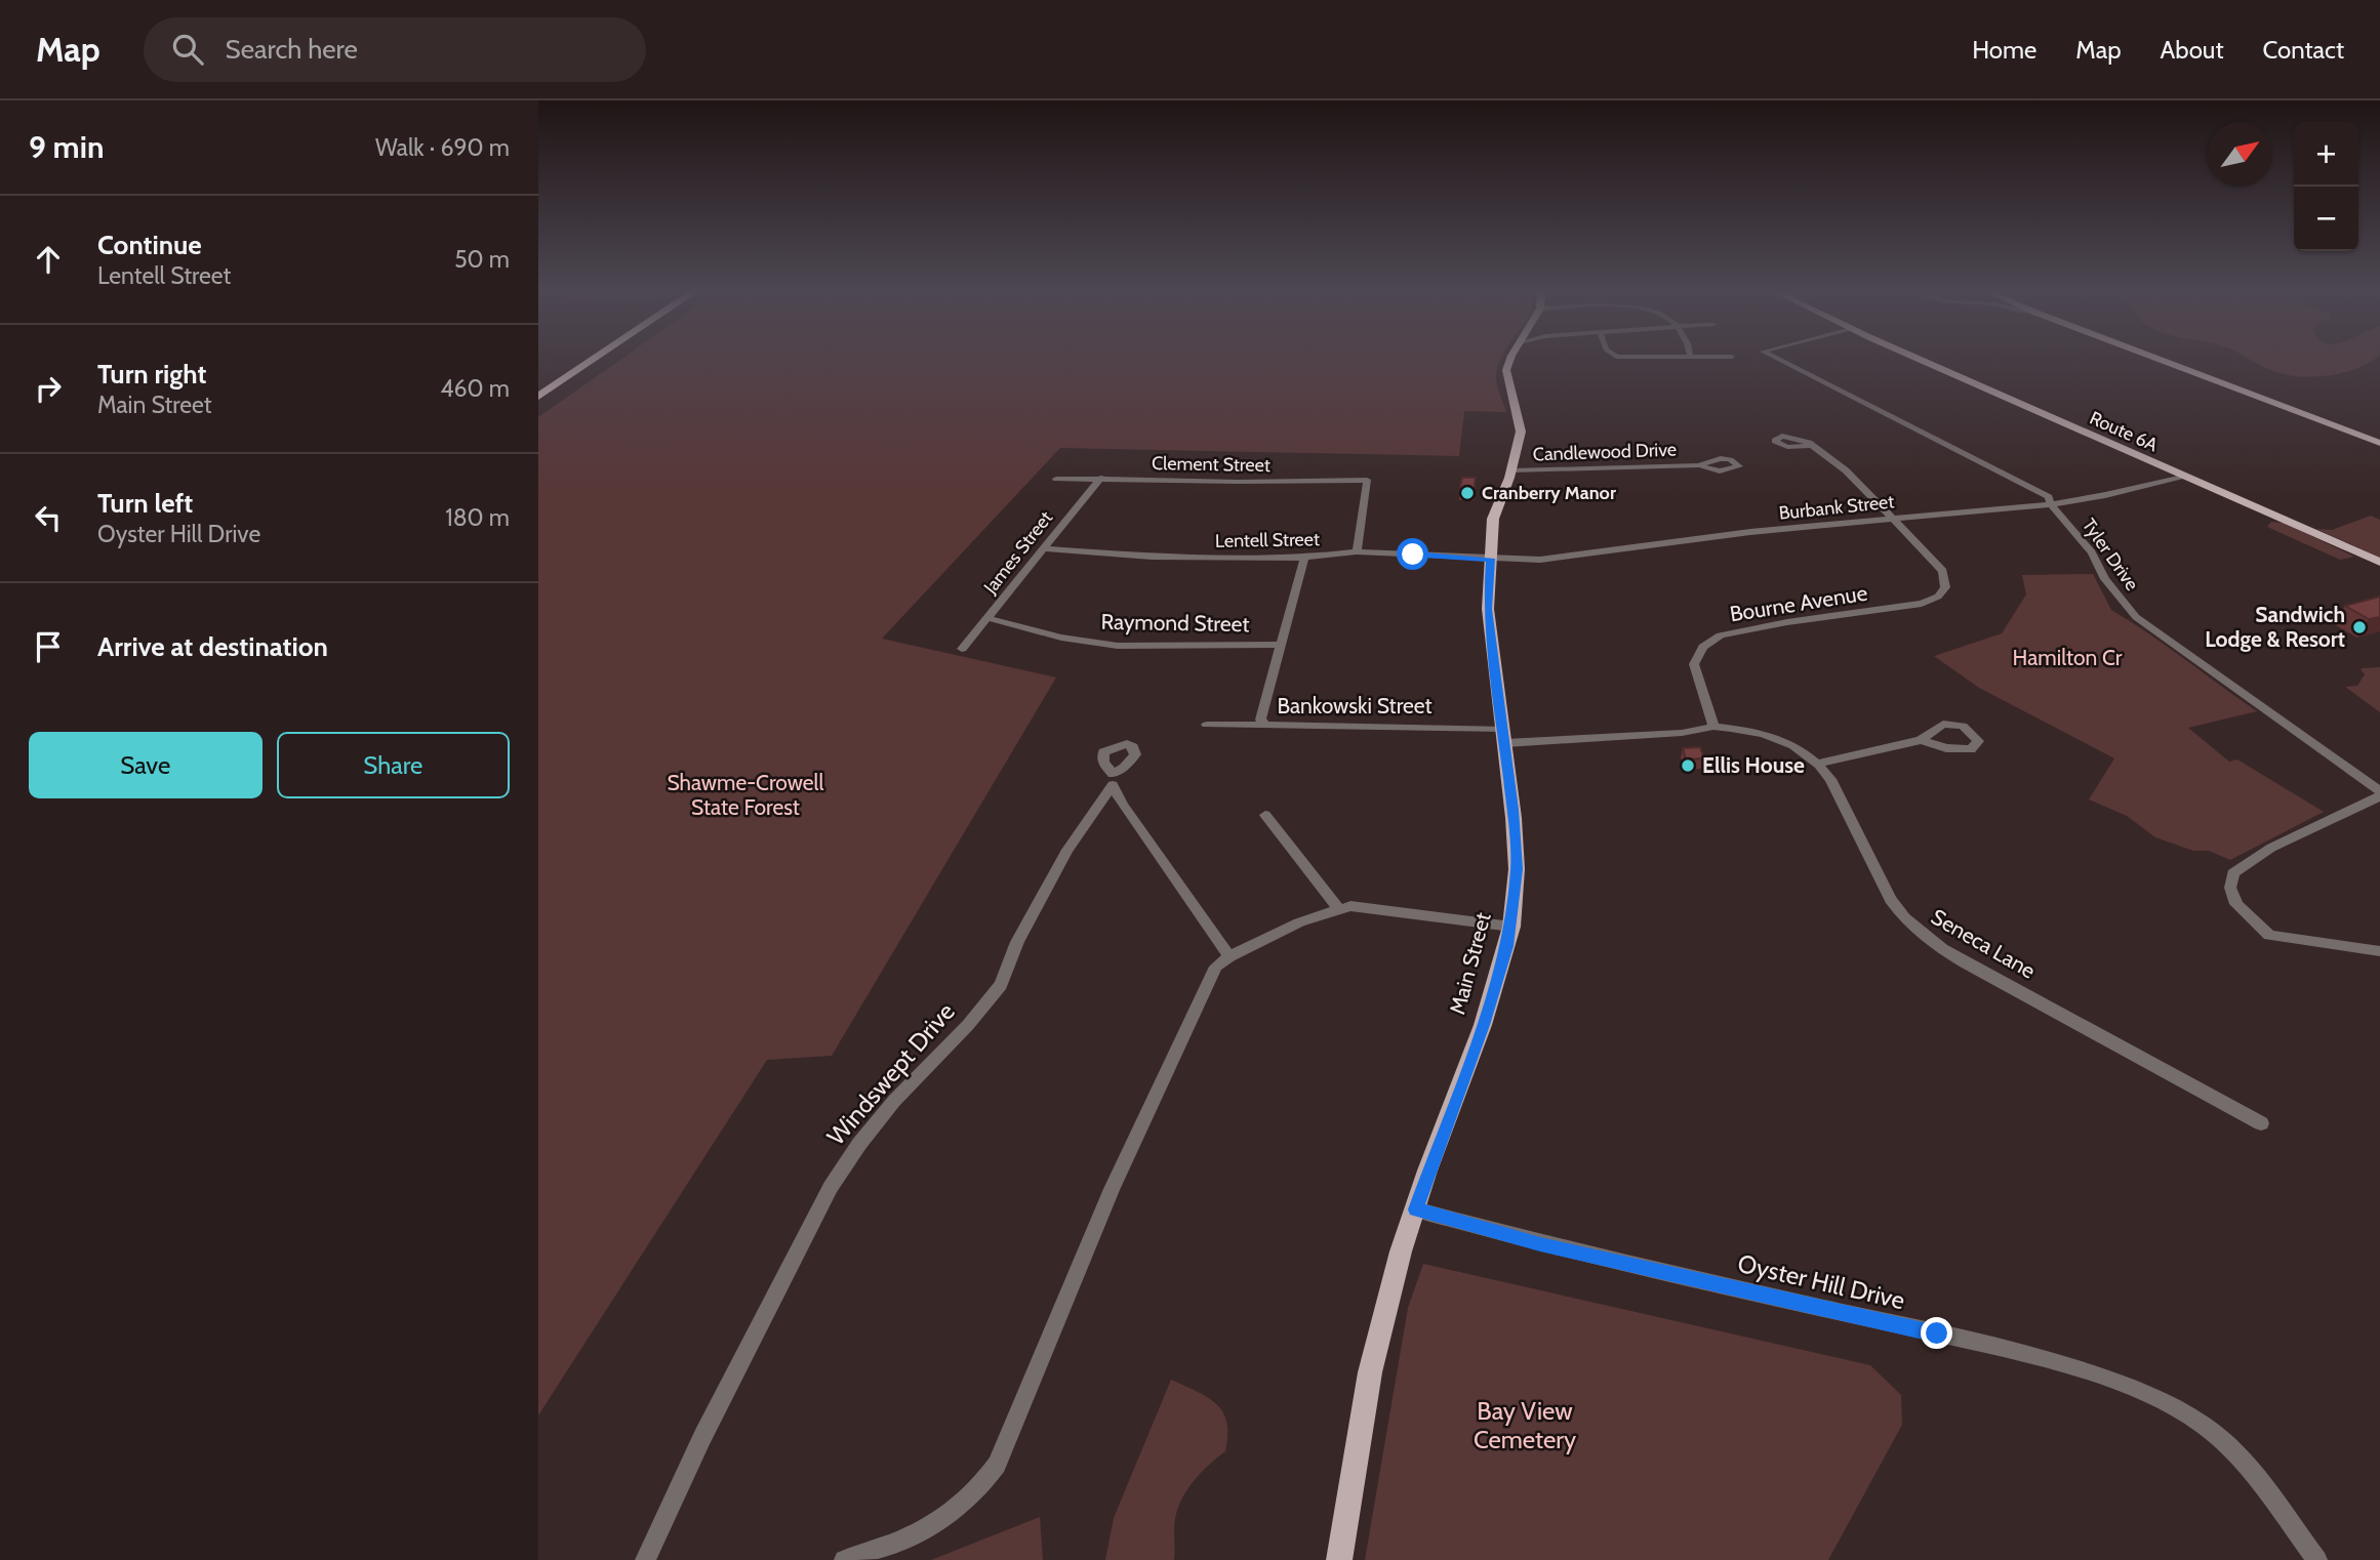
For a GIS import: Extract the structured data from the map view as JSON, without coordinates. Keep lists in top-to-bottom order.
{
  "streets": {
    "main road": ["Route 6A", "Main Street"],
    "street": [
      "Candlewood Drive",
      "Clement Street",
      "Burbank Street",
      "Lentell Street",
      "James Street",
      "Tyler Drive",
      "Bourne Avenue",
      "Raymond Street",
      "Bankowski Street",
      "Seneca Lane",
      "Windswept Drive",
      "Oyster Hill Drive"
    ]
  },
  "crossings": [
    ["Route 6A", "Burbank Street"],
    ["Candlewood Drive", "Main Street"],
    ["Clement Street", "Lentell Street"],
    ["Clement Street", "James Street"],
    ["Burbank Street", "Lentell Street"],
    ["Burbank Street", "Tyler Drive"],
    ["Burbank Street", "Bourne Avenue"],
    ["Burbank Street", "Main Street"],
    ["Lentell Street", "James Street"],
    ["Lentell Street", "Main Street"],
    ["James Street", "Raymond Street"],
    ["Bourne Avenue", "Seneca Lane"],
    ["Bankowski Street", "Main Street"],
    ["Main Street", "Oyster Hill Drive"]
  ],
  "parks": ["Hamilton Cr", "Shawme-Crowell State Forest", "Bay View Cemetery"],
  "places": ["Cranberry Manor", "Sandwich Lodge & Resort", "Ellis House"],
  "north": "top right",
  "page": {
    "header": "Map",
    "search": "Search here",
    "nav": [
      "Home",
      "Map",
      "About",
      "Contact"
    ],
    "heading": ["9 min", "Walk · 690 m"],
    "map_buttons": ["+", "−"],
    "list": [
      ["Continue", "Lentell Street", "50 m"],
      ["Turn right", "Main Street", "460 m"],
      ["Turn left", "Oyster Hill Drive", "180 m"],
      "Arrive at destination"
    ],
    "buttons": ["Save", "Share"]
  }
}
